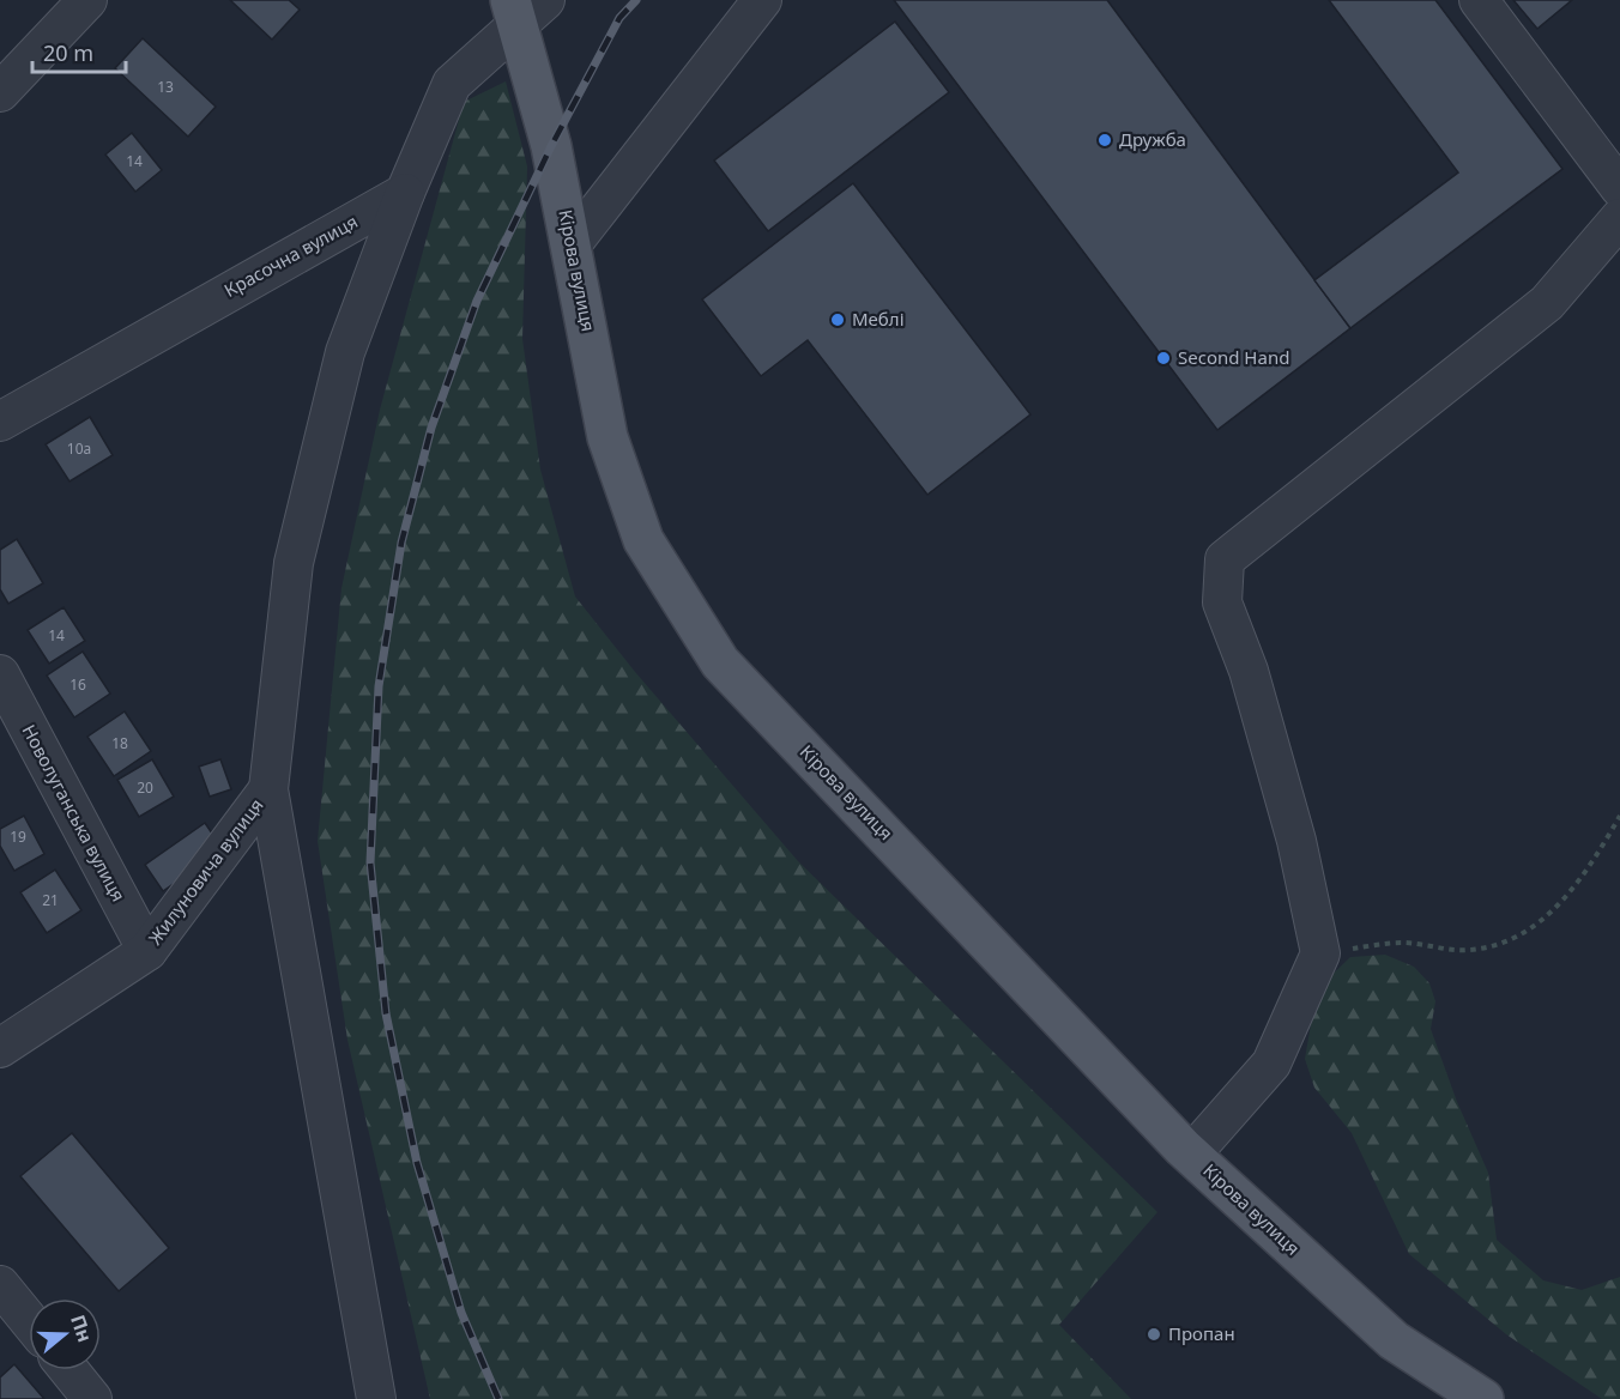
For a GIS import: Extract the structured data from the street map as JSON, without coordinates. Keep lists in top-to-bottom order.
{
  "streets": {
    "main road": ["Кірова вулиця"],
    "street": ["Красочна вулиця", "Новолуганська вулиця", "Жилуновича вулиця"]
  },
  "crossings": [
    ["Новолуганська вулиця", "Жилуновича вулиця"]
  ],
  "places": [
    "Дружба",
    "Меблі",
    "Second Hand",
    "Пропан"
  ],
  "house_numbers": [
    "13",
    "14",
    "10а",
    "14",
    "16",
    "18",
    "20",
    "19",
    "21"
  ],
  "scale_bar": "20 m",
  "north": "right"
}
